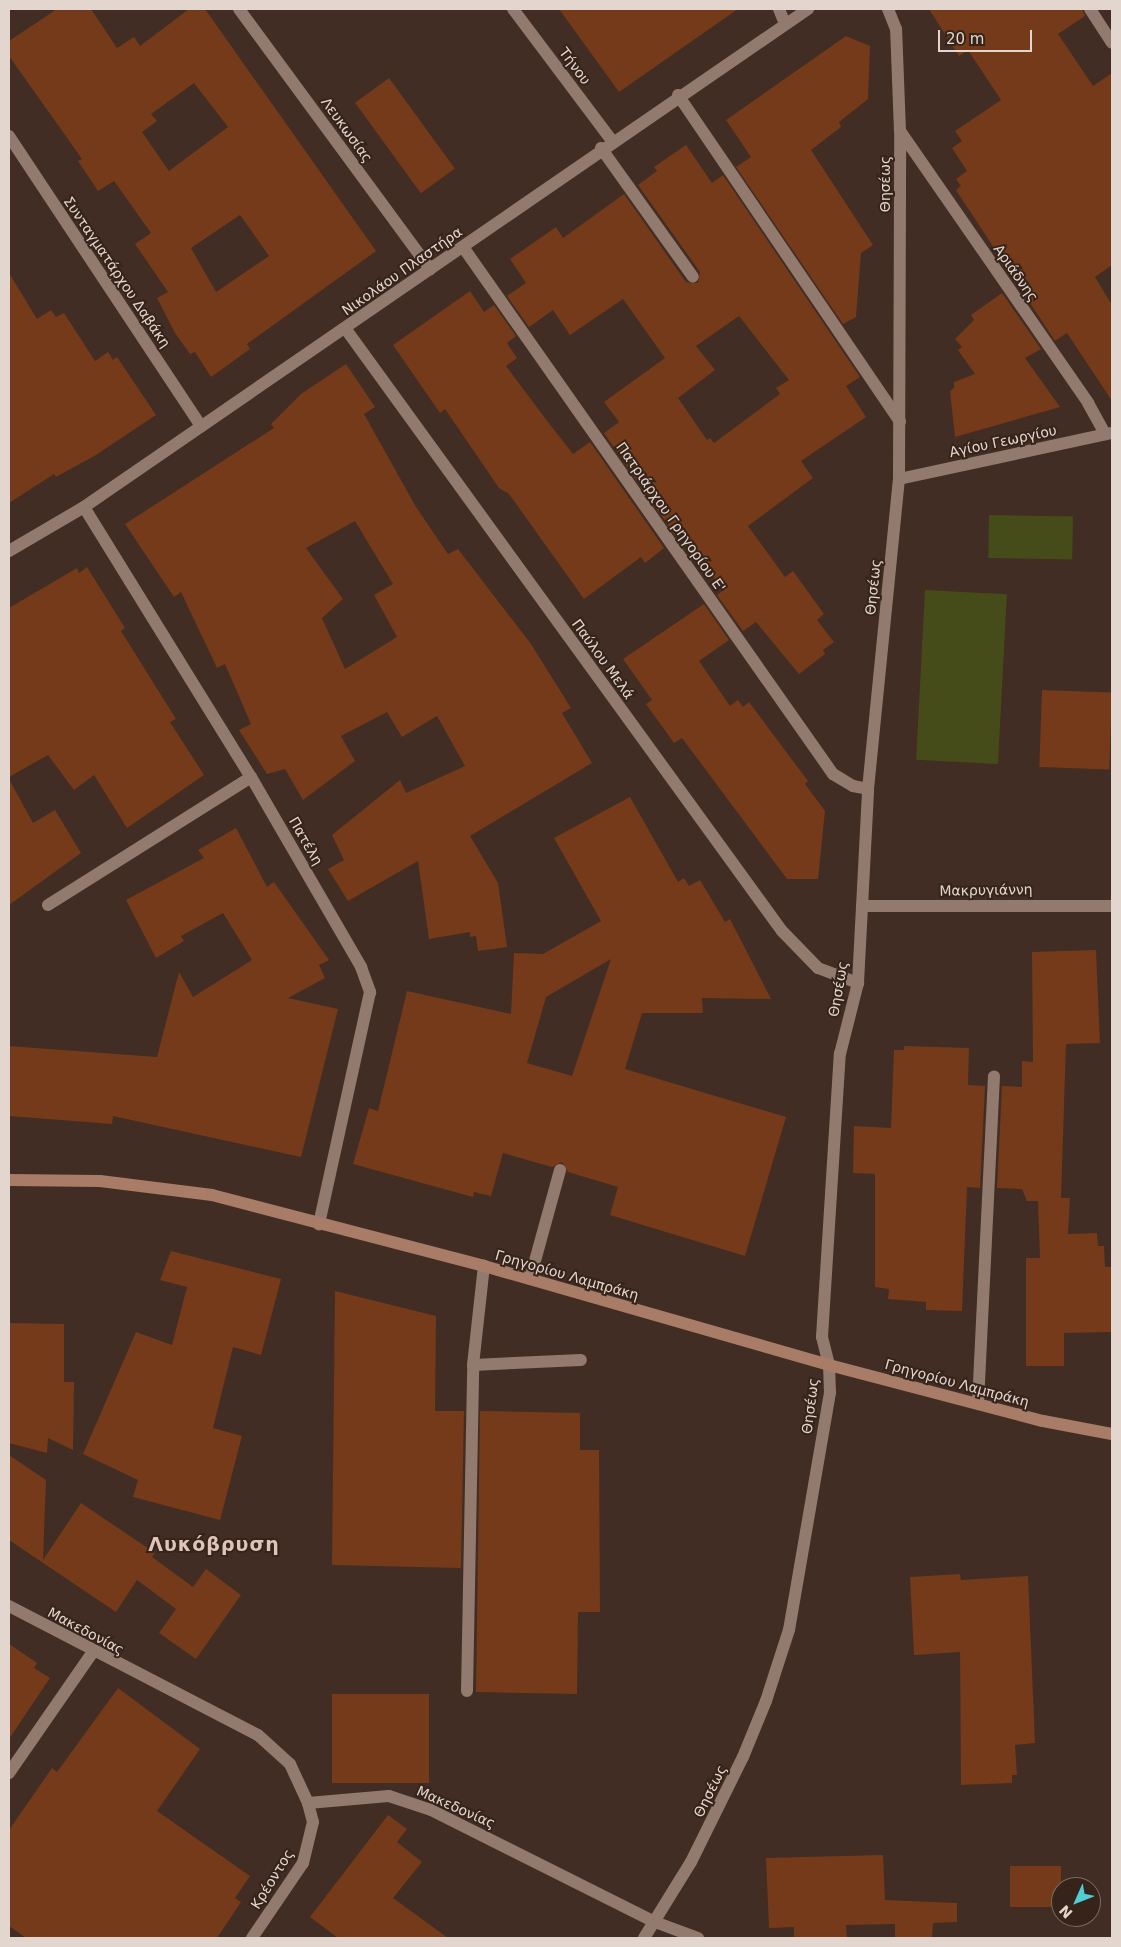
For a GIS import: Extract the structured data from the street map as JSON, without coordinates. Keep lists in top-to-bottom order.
{
  "streets": {
    "main road": ["Γρηγορίου Λαμπράκη"],
    "street": [
      "Τήνου",
      "Λευκωσίας",
      "Θησέως",
      "Νικολάου Πλαστήρα",
      "Συνταγματάρχου Δαβάκη",
      "Αριάδνης",
      "Αγίου Γεωργίου",
      "Πατριάρχου Γρηγορίου Ε'",
      "Παύλου Μελά",
      "Πατέλη",
      "Μακρυγιάννη",
      "Μακεδονίας",
      "Κρέοντος"
    ]
  },
  "crossings": [
    ["Τήνου", "Νικολάου Πλαστήρα"],
    ["Λευκωσίας", "Νικολάου Πλαστήρα"],
    ["Θησέως", "Αριάδνης"],
    ["Θησέως", "Αγίου Γεωργίου"],
    ["Θησέως", "Πατριάρχου Γρηγορίου Ε'"],
    ["Θησέως", "Παύλου Μελά"],
    ["Θησέως", "Μακρυγιάννη"],
    ["Θησέως", "Γρηγορίου Λαμπράκη"],
    ["Θησέως", "Μακεδονίας"],
    ["Νικολάου Πλαστήρα", "Συνταγματάρχου Δαβάκη"],
    ["Νικολάου Πλαστήρα", "Πατριάρχου Γρηγορίου Ε'"],
    ["Νικολάου Πλαστήρα", "Παύλου Μελά"],
    ["Νικολάου Πλαστήρα", "Πατέλη"],
    ["Αριάδνης", "Αγίου Γεωργίου"],
    ["Πατέλη", "Γρηγορίου Λαμπράκη"],
    ["Μακεδονίας", "Κρέοντος"]
  ],
  "districts": ["Λυκόβρυση"],
  "scale_bar": "20 m",
  "north": "bottom left"
}
